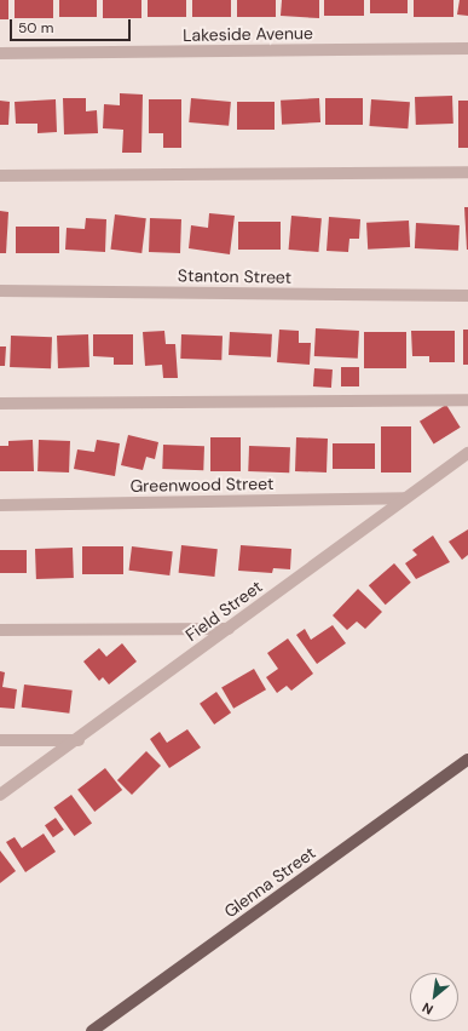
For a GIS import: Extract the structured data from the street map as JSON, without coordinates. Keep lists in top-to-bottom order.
{
  "streets": {
    "main road": ["Glenna Street"],
    "street": [
      "Lakeside Avenue",
      "Stanton Street",
      "Greenwood Street",
      "Field Street"
    ]
  },
  "crossings": [
    ["Greenwood Street", "Field Street"]
  ],
  "scale_bar": "50 m",
  "north": "bottom left"
}
